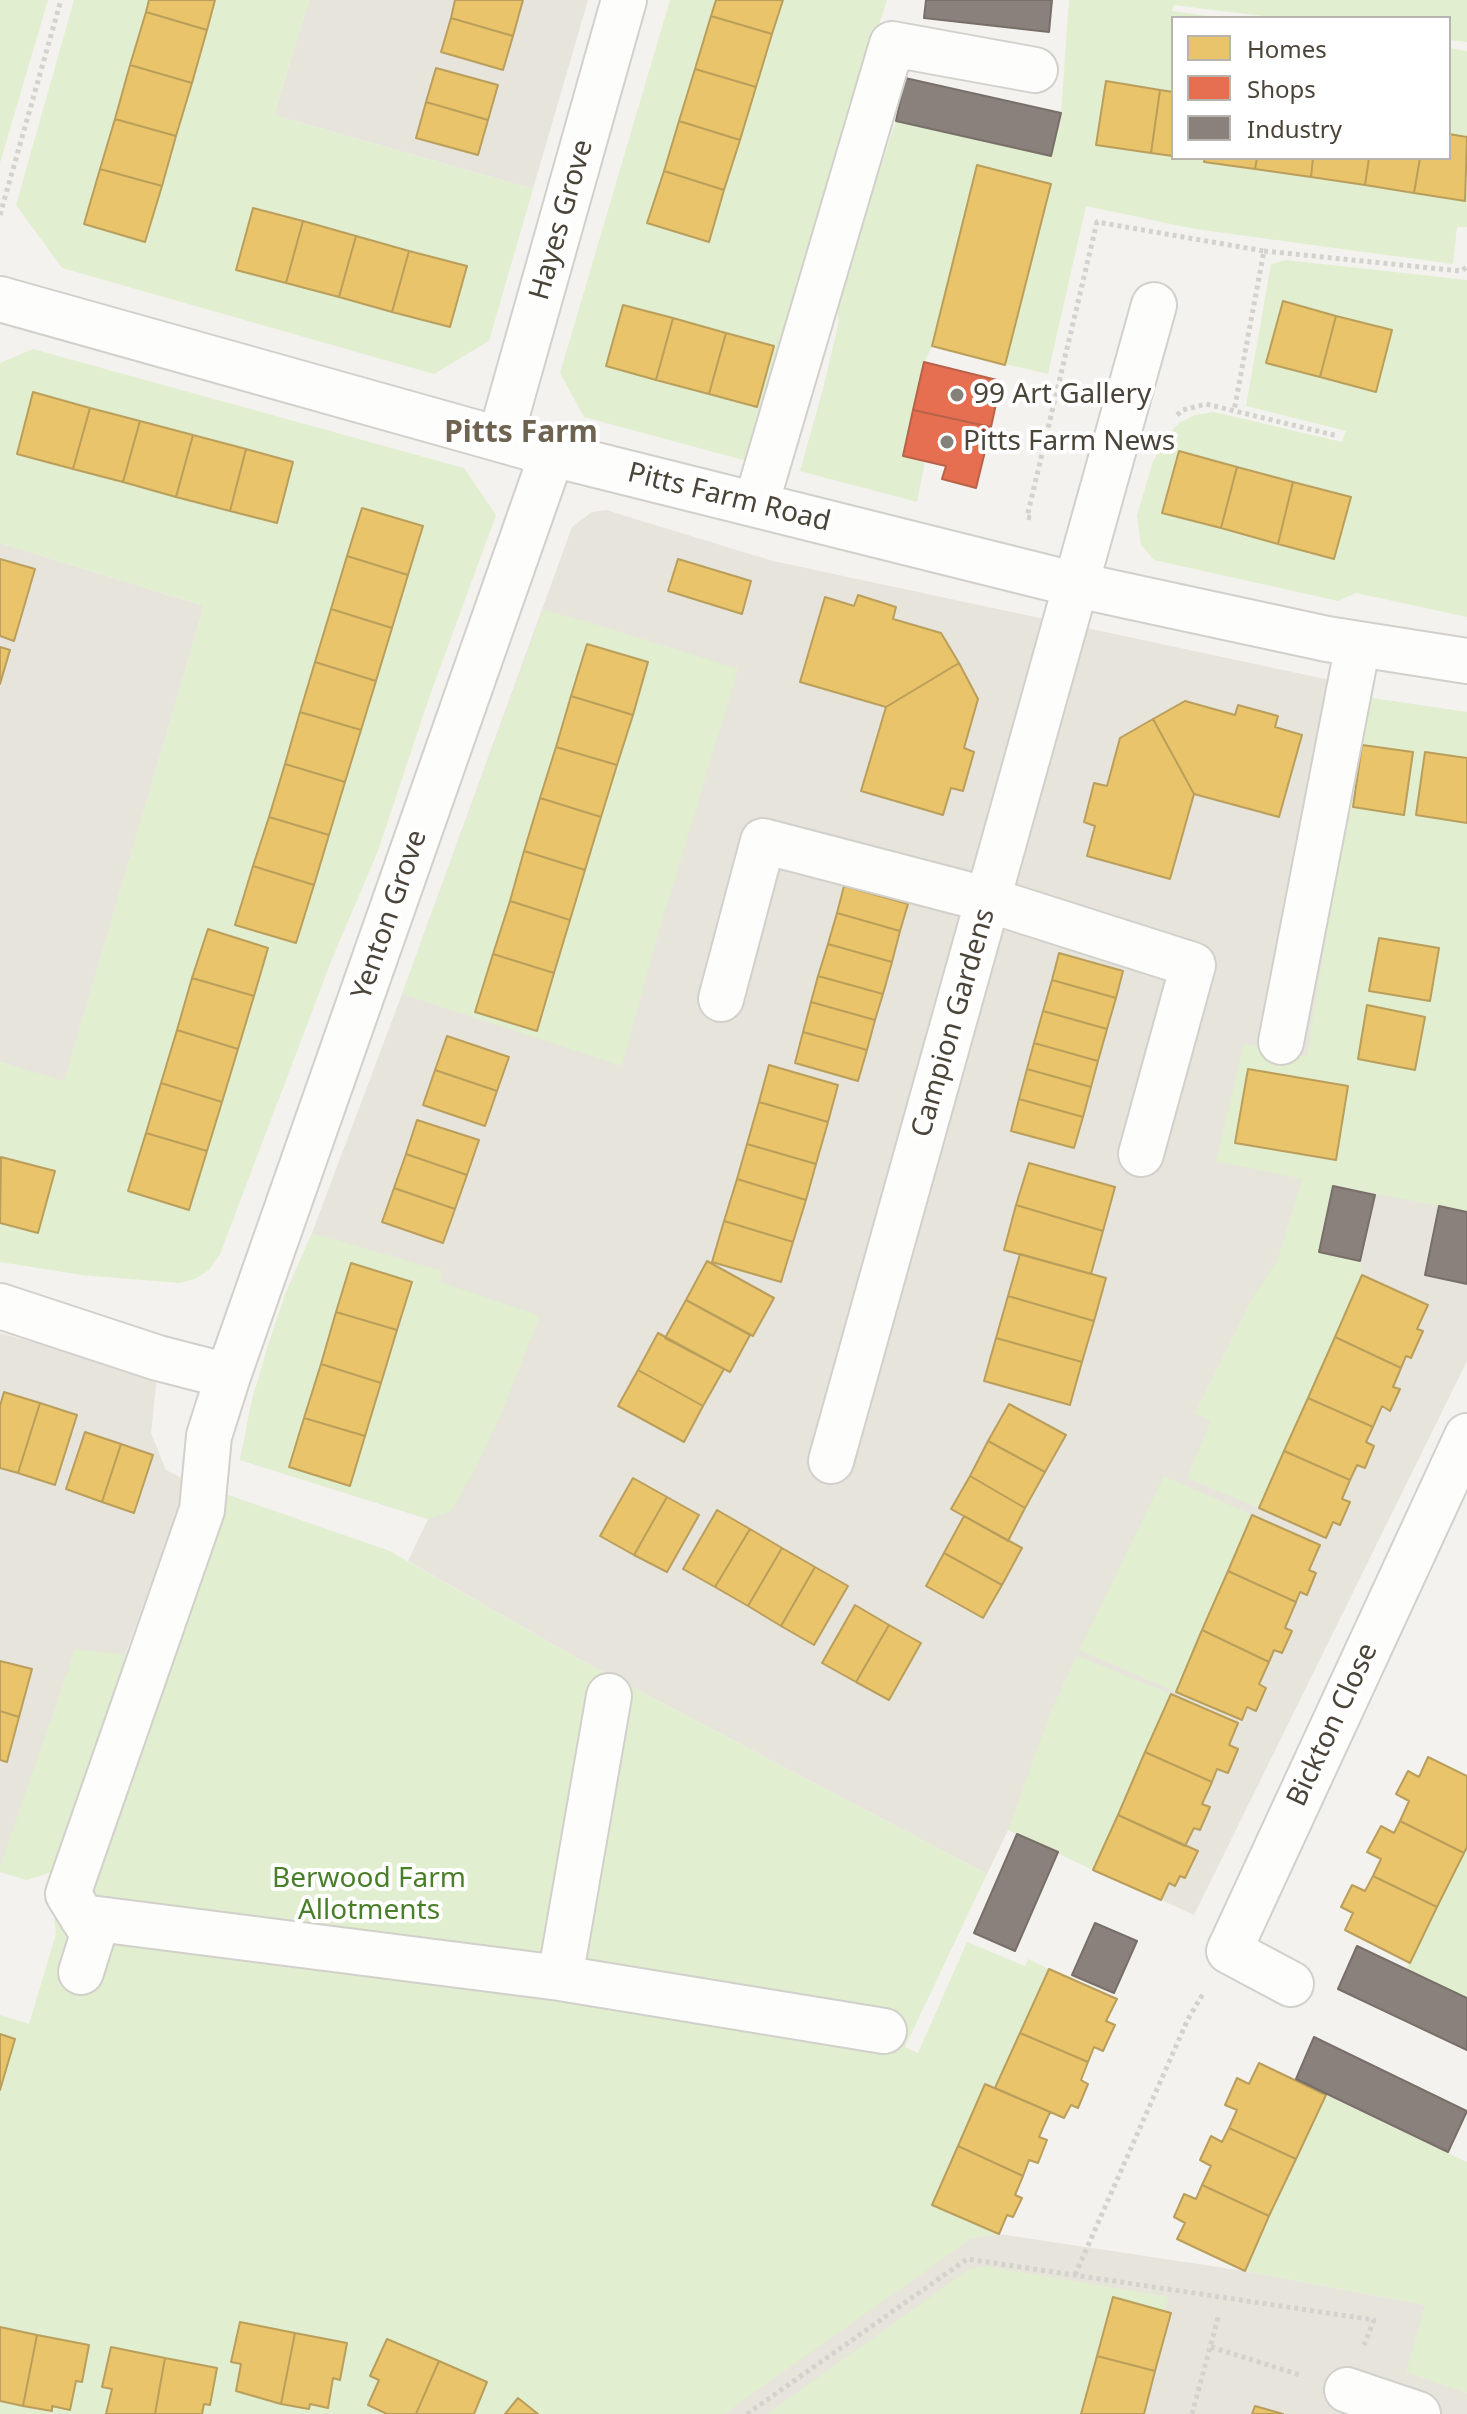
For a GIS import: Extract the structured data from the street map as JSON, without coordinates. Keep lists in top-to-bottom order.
{
  "streets": {
    "street": [
      "Hayes Grove",
      "Pitts Farm Road",
      "Yenton Grove",
      "Campion Gardens",
      "Bickton Close"
    ]
  },
  "crossings": [
    ["Hayes Grove", "Pitts Farm Road"],
    ["Pitts Farm Road", "Yenton Grove"],
    ["Pitts Farm Road", "Campion Gardens"]
  ],
  "districts": ["Pitts Farm"],
  "parks": ["Berwood Farm Allotments"],
  "places": ["99 Art Gallery", "Pitts Farm News"],
  "legend": ["Homes", "Shops", "Industry"]
}
